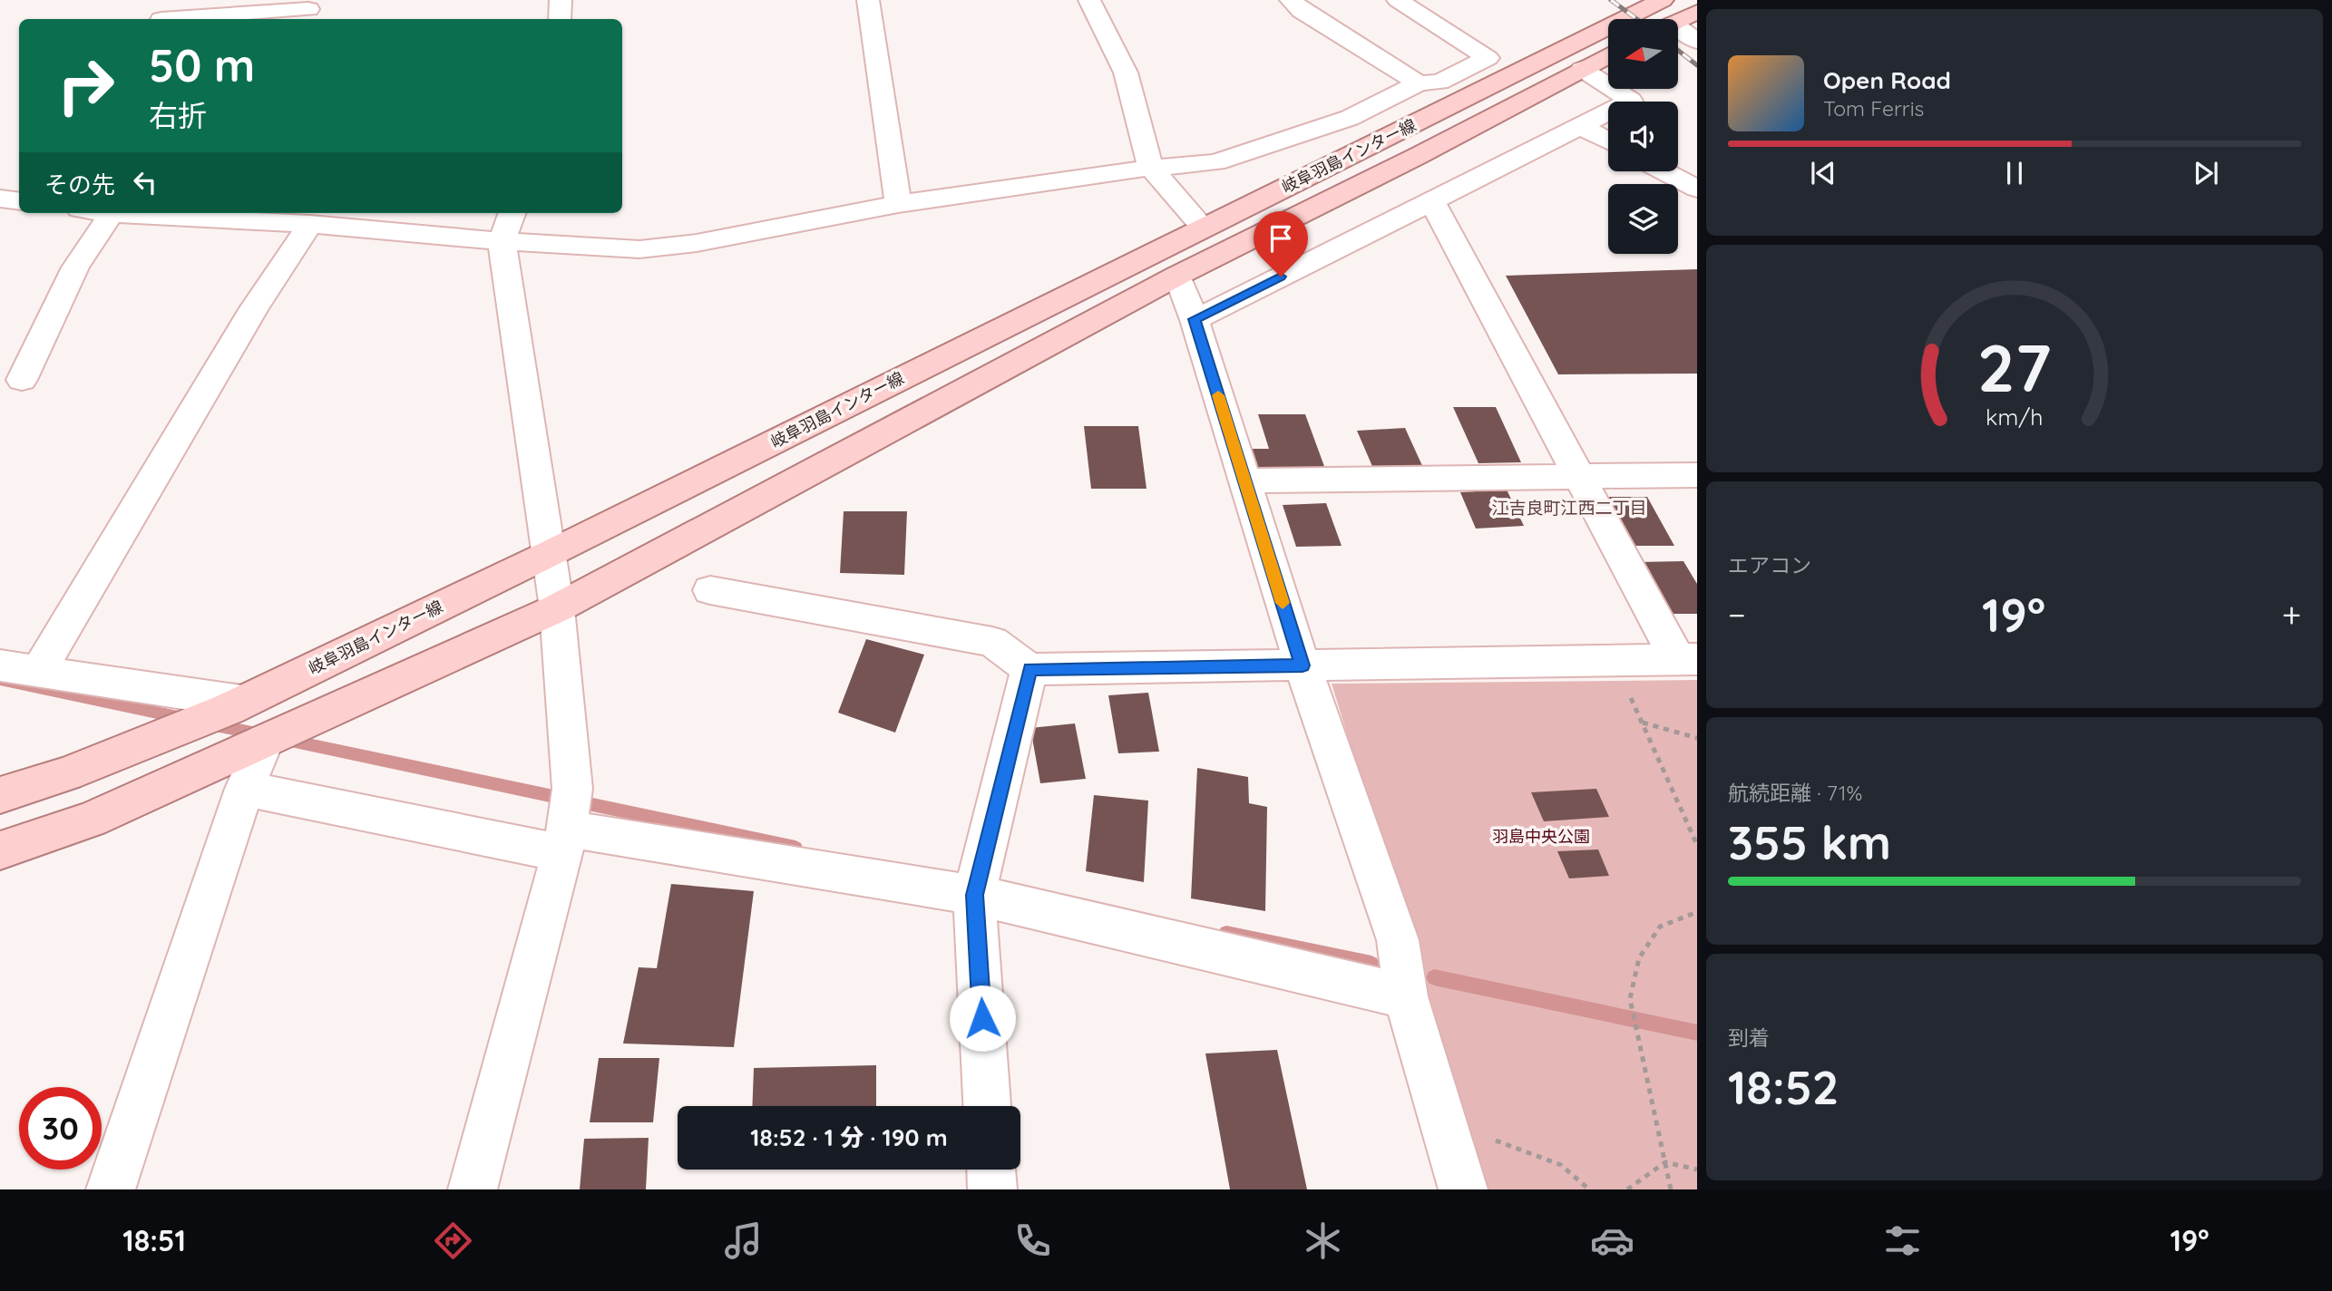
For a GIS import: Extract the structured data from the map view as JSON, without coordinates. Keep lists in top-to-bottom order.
{
  "streets": {
    "main road": ["岐阜羽島インター線"]
  },
  "districts": ["江吉良町江西二丁目"],
  "parks": ["羽島中央公園"],
  "north": "left",
  "page": {
    "turn": ["50 m", "右折"],
    "song": ["Open Road", "Tom Ferris"],
    "then": "その先",
    "tile": [
      "エアコン",
      ["航続距離 · 71%", "355 km"],
      ["到着", "18:52"]
    ],
    "heat": ["−", "19°", "+"],
    "limit": "30",
    "trip": "18:52 · 1 分 · 190 m",
    "tabs": ["18:51", "19°"],
    "gauge": ["27", "km/h"]
  }
}
